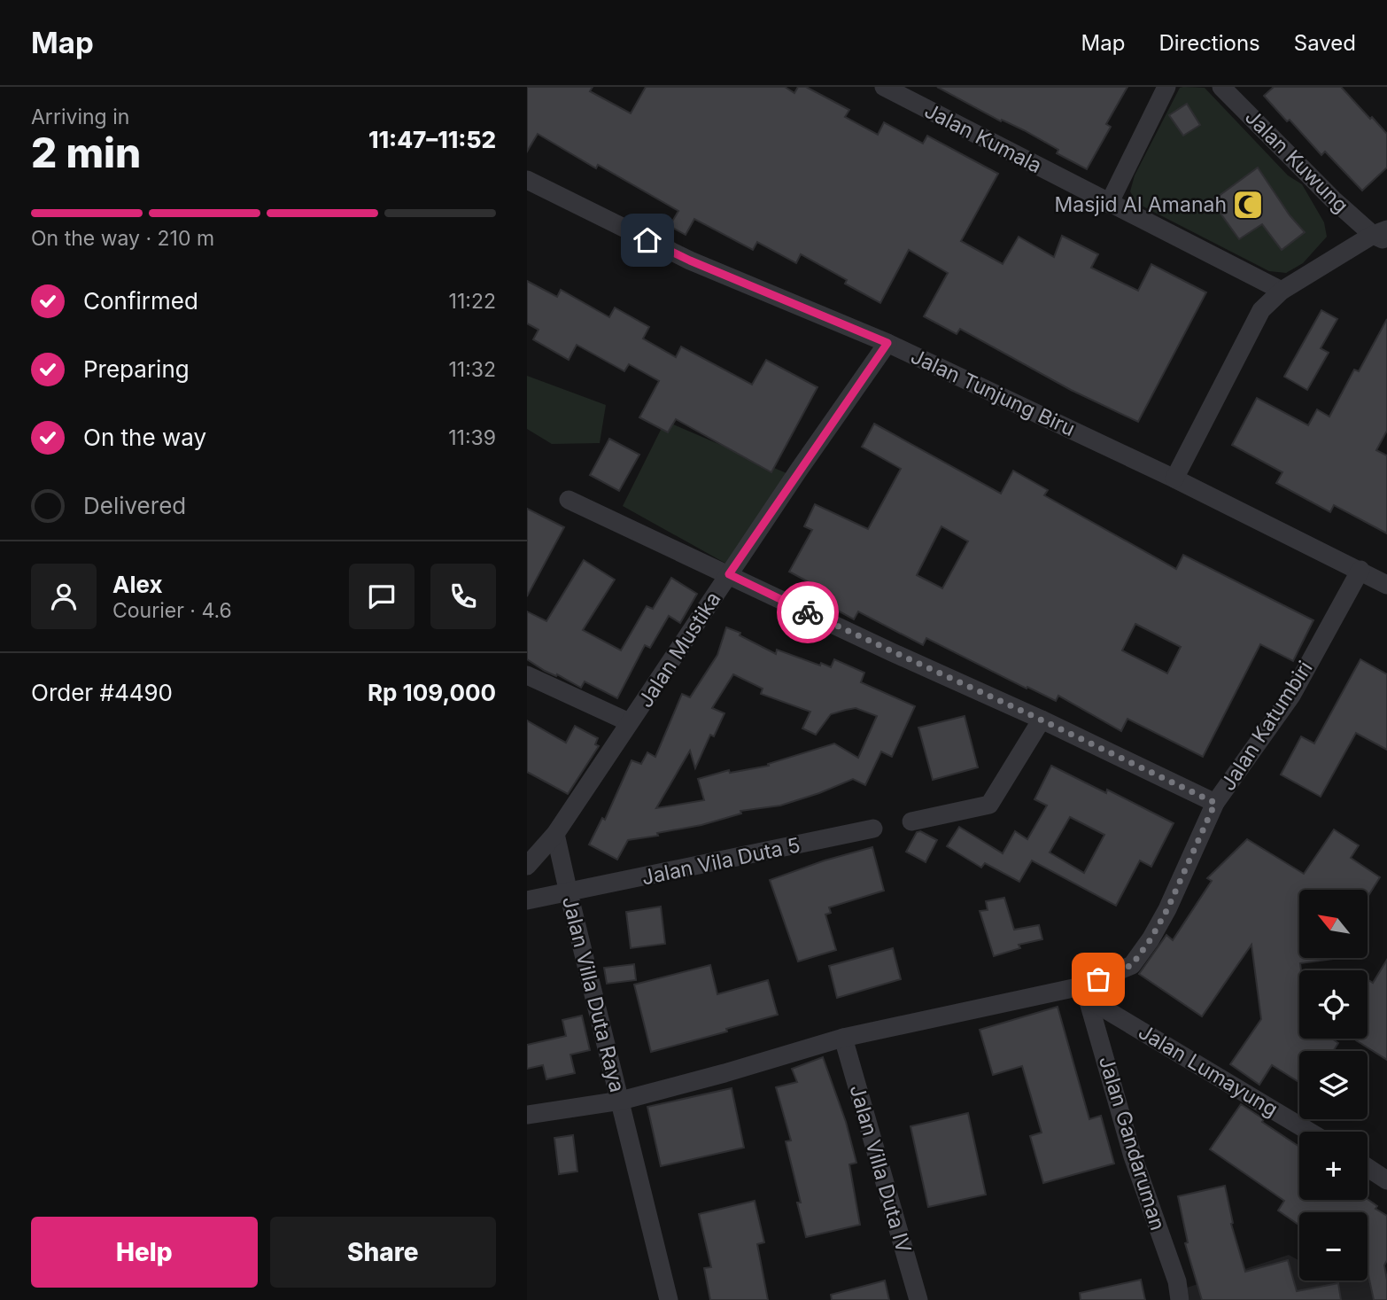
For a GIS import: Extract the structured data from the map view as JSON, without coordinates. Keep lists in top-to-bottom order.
{
  "streets": {
    "street": [
      "Jalan Kumala",
      "Jalan Kuwung",
      "Jalan Tunjung Biru",
      "Jalan Mustika",
      "Jalan Katumbiri",
      "Jalan Vila Duta 5",
      "Jalan Villa Duta Raya",
      "Jalan Lumayung",
      "Jalan Gandaruman",
      "Jalan Villa Duta IV"
    ]
  },
  "crossings": [
    ["Jalan Tunjung Biru", "Jalan Mustika"],
    ["Jalan Tunjung Biru", "Jalan Katumbiri"],
    ["Jalan Mustika", "Jalan Villa Duta Raya"],
    ["Jalan Katumbiri", "Jalan Villa Duta Raya"],
    ["Jalan Katumbiri", "Jalan Lumayung"],
    ["Jalan Katumbiri", "Jalan Gandaruman"],
    ["Jalan Katumbiri", "Jalan Villa Duta IV"],
    ["Jalan Vila Duta 5", "Jalan Villa Duta Raya"],
    ["Jalan Lumayung", "Jalan Gandaruman"]
  ],
  "places": {
    "mosque": ["Masjid Al Amanah"]
  },
  "north": "top left",
  "page": {
    "header": "Map",
    "nav": ["Map", "Directions", "Saved"],
    "heading": ["2 min", "Arriving in", "11:47–11:52"],
    "panel": [
      "Alex",
      "Courier · 4.6",
      "Order #4490",
      "Rp 109,000"
    ],
    "bar": "On the way · 210 m",
    "list": [
      ["Confirmed", "11:22"],
      ["Preparing", "11:32"],
      ["On the way", "11:39"],
      "Delivered"
    ],
    "map_buttons": ["+", "−"],
    "buttons": ["Help", "Share"]
  }
}
